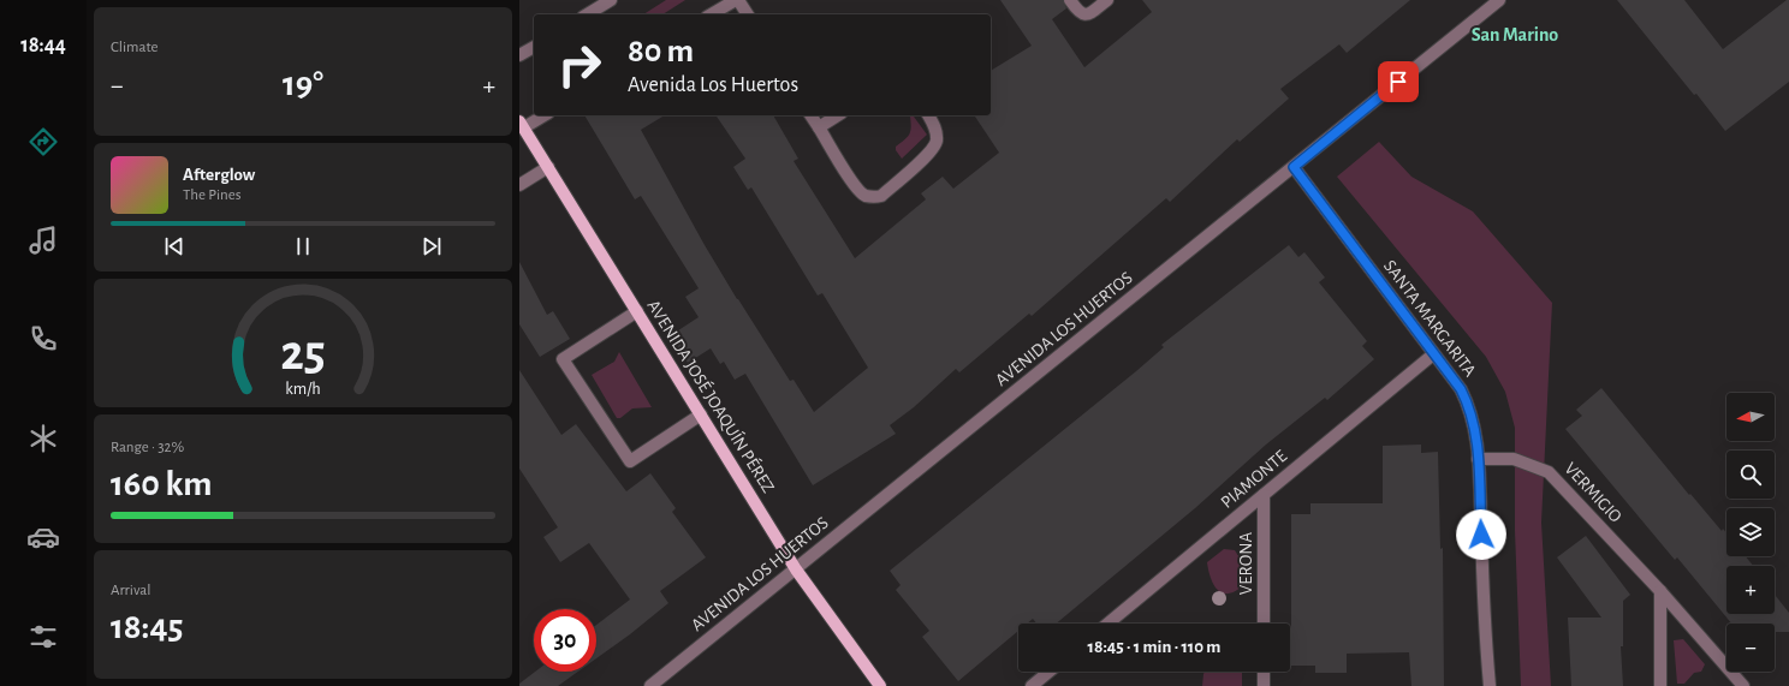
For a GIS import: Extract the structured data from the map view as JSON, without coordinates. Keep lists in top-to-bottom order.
{
  "streets": {
    "main road": ["AVENIDA JOSÉ JOAQUÍN PÉREZ"],
    "street": [
      "SANTA MARGARITA",
      "AVENIDA LOS HUERTOS",
      "PIAMONTE",
      "VERMIGIO",
      "VERONA"
    ]
  },
  "crossings": [
    ["SANTA MARGARITA", "AVENIDA LOS HUERTOS"],
    ["SANTA MARGARITA", "PIAMONTE"],
    ["SANTA MARGARITA", "VERMIGIO"],
    ["AVENIDA LOS HUERTOS", "AVENIDA JOSÉ JOAQUÍN PÉREZ"],
    ["PIAMONTE", "VERONA"]
  ],
  "districts": ["San Marino"],
  "north": "left",
  "page": {
    "tabs": "18:44",
    "tile": [
      "Climate",
      ["Range · 32%", "160 km"],
      ["Arrival", "18:45"]
    ],
    "turn": ["80 m", "Avenida Los Huertos"],
    "heat": ["−", "19°", "+"],
    "song": ["Afterglow", "The Pines"],
    "map_buttons": ["+", "−"],
    "limit": "30",
    "trip": "18:45 · 1 min · 110 m",
    "gauge": ["25", "km/h"]
  }
}
